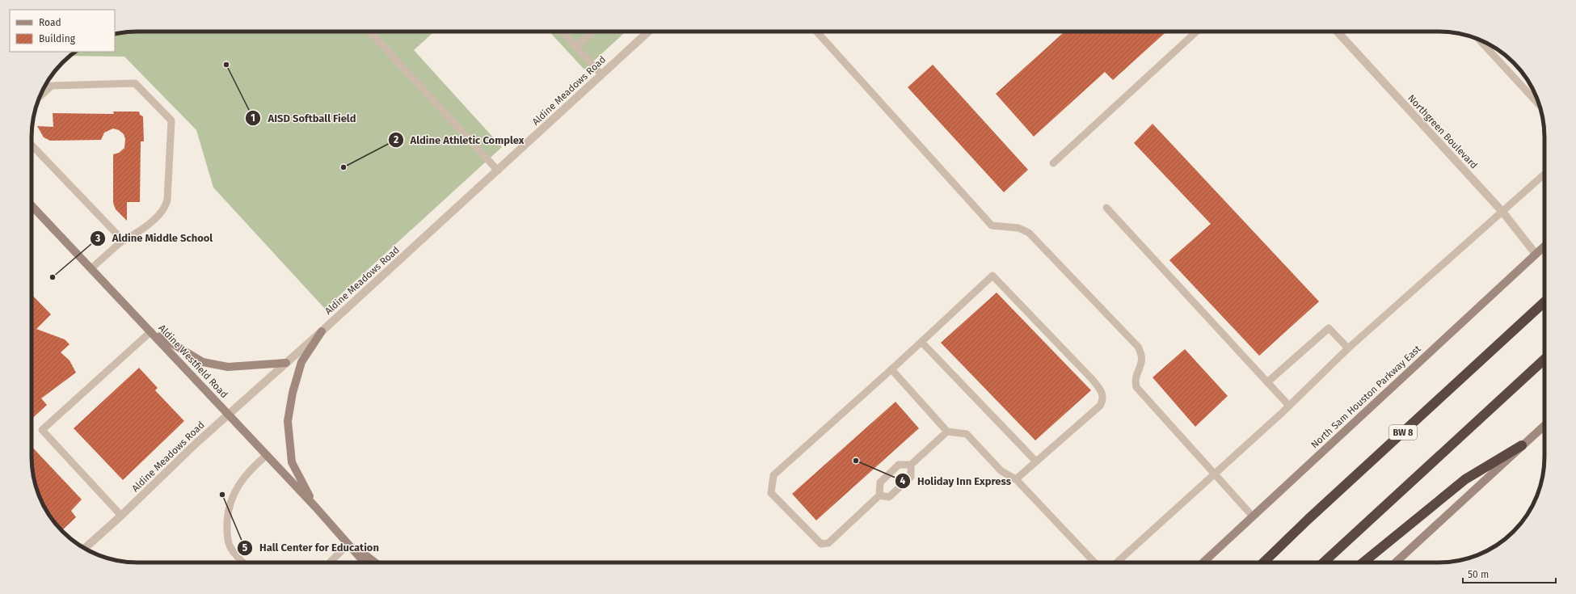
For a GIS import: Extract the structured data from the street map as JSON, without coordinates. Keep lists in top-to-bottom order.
{
  "streets": {
    "highway": ["BW 8"],
    "main road": ["Aldine Westfield Road", "North Sam Houston Parkway East"],
    "street": ["Aldine Meadows Road", "Northgreen Boulevard"]
  },
  "crossings": [
    ["Aldine Meadows Road", "Aldine Westfield Road"],
    ["Northgreen Boulevard", "North Sam Houston Parkway East"]
  ],
  "places": [
    "AISD Softball Field",
    "Aldine Athletic Complex",
    "Aldine Middle School",
    "Holiday Inn Express",
    "Hall Center for Education"
  ],
  "legend": ["Road", "Building"],
  "scale_bar": "50 m"
}
